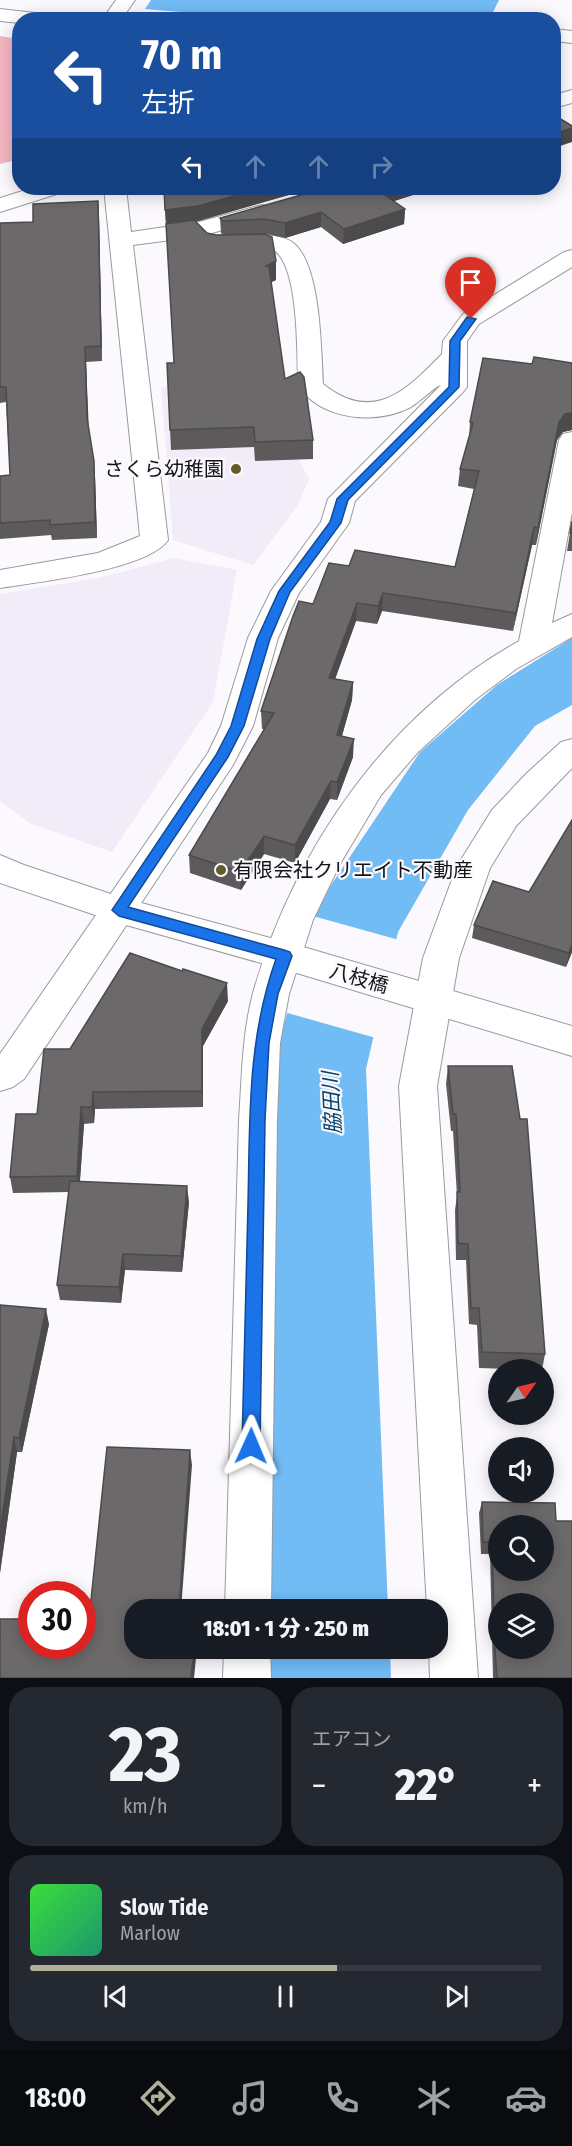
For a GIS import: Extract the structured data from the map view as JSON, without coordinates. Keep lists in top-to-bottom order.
{
  "streets": {
    "street": ["八枝橋"]
  },
  "water": ["脇田川"],
  "places": ["さくら幼稚園", "有限会社クリエイト不動産"],
  "north": "top right",
  "page": {
    "turn": ["70 m", "左折"],
    "limit": "30",
    "trip": "18:01 · 1 分 · 250 m",
    "tile": [
      ["23", "km/h"],
      "エアコン"
    ],
    "heat": ["−", "22°", "+"],
    "song": ["Slow Tide", "Marlow"],
    "tabs": "18:00"
  }
}
